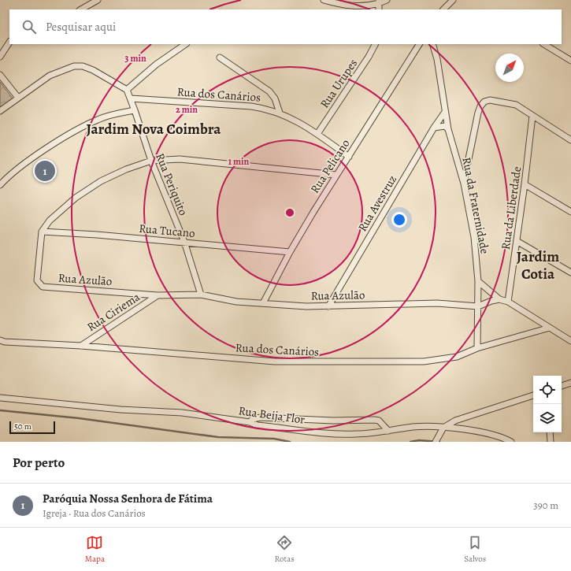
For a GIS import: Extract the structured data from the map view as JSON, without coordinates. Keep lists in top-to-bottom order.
{
  "streets": {
    "street": [
      "Rua Urupes",
      "Rua dos Canários",
      "Rua Pelicano",
      "Rua Periquito",
      "Rua Avestruz",
      "Rua da Fraternidade",
      "Rua da Liberdade",
      "Rua Tucano",
      "Rua Azulão",
      "Rua Ciriema",
      "Rua Beija Flor"
    ]
  },
  "crossings": [
    ["Rua Urupes", "Rua dos Canários"],
    ["Rua dos Canários", "Rua Pelicano"],
    ["Rua dos Canários", "Rua Periquito"],
    ["Rua dos Canários", "Rua da Fraternidade"],
    ["Rua dos Canários", "Rua Ciriema"],
    ["Rua Pelicano", "Rua Tucano"],
    ["Rua Pelicano", "Rua Azulão"],
    ["Rua Periquito", "Rua Tucano"],
    ["Rua Periquito", "Rua Azulão"],
    ["Rua Avestruz", "Rua da Fraternidade"],
    ["Rua Avestruz", "Rua Azulão"],
    ["Rua da Fraternidade", "Rua Azulão"],
    ["Rua Tucano", "Rua Azulão"],
    ["Rua Azulão", "Rua Ciriema"]
  ],
  "districts": ["Jardim Nova Coimbra", "Jardim Cotia"],
  "scale_bar": "50 m",
  "north": "top right",
  "page": {
    "search": "Pesquisar aqui",
    "pins": "1",
    "scale": "50 m",
    "heading": "Por perto",
    "list": [
      {
        "mark": "1",
        "name": "Paróquia Nossa Senhora de Fátima",
        "note": "Igreja · Rua dos Canários",
        "value": "390 m"
      }
    ],
    "nav": ["Mapa", "Rotas", "Salvos"]
  },
  "rings": ["3 min", "2 min", "1 min"]
}
